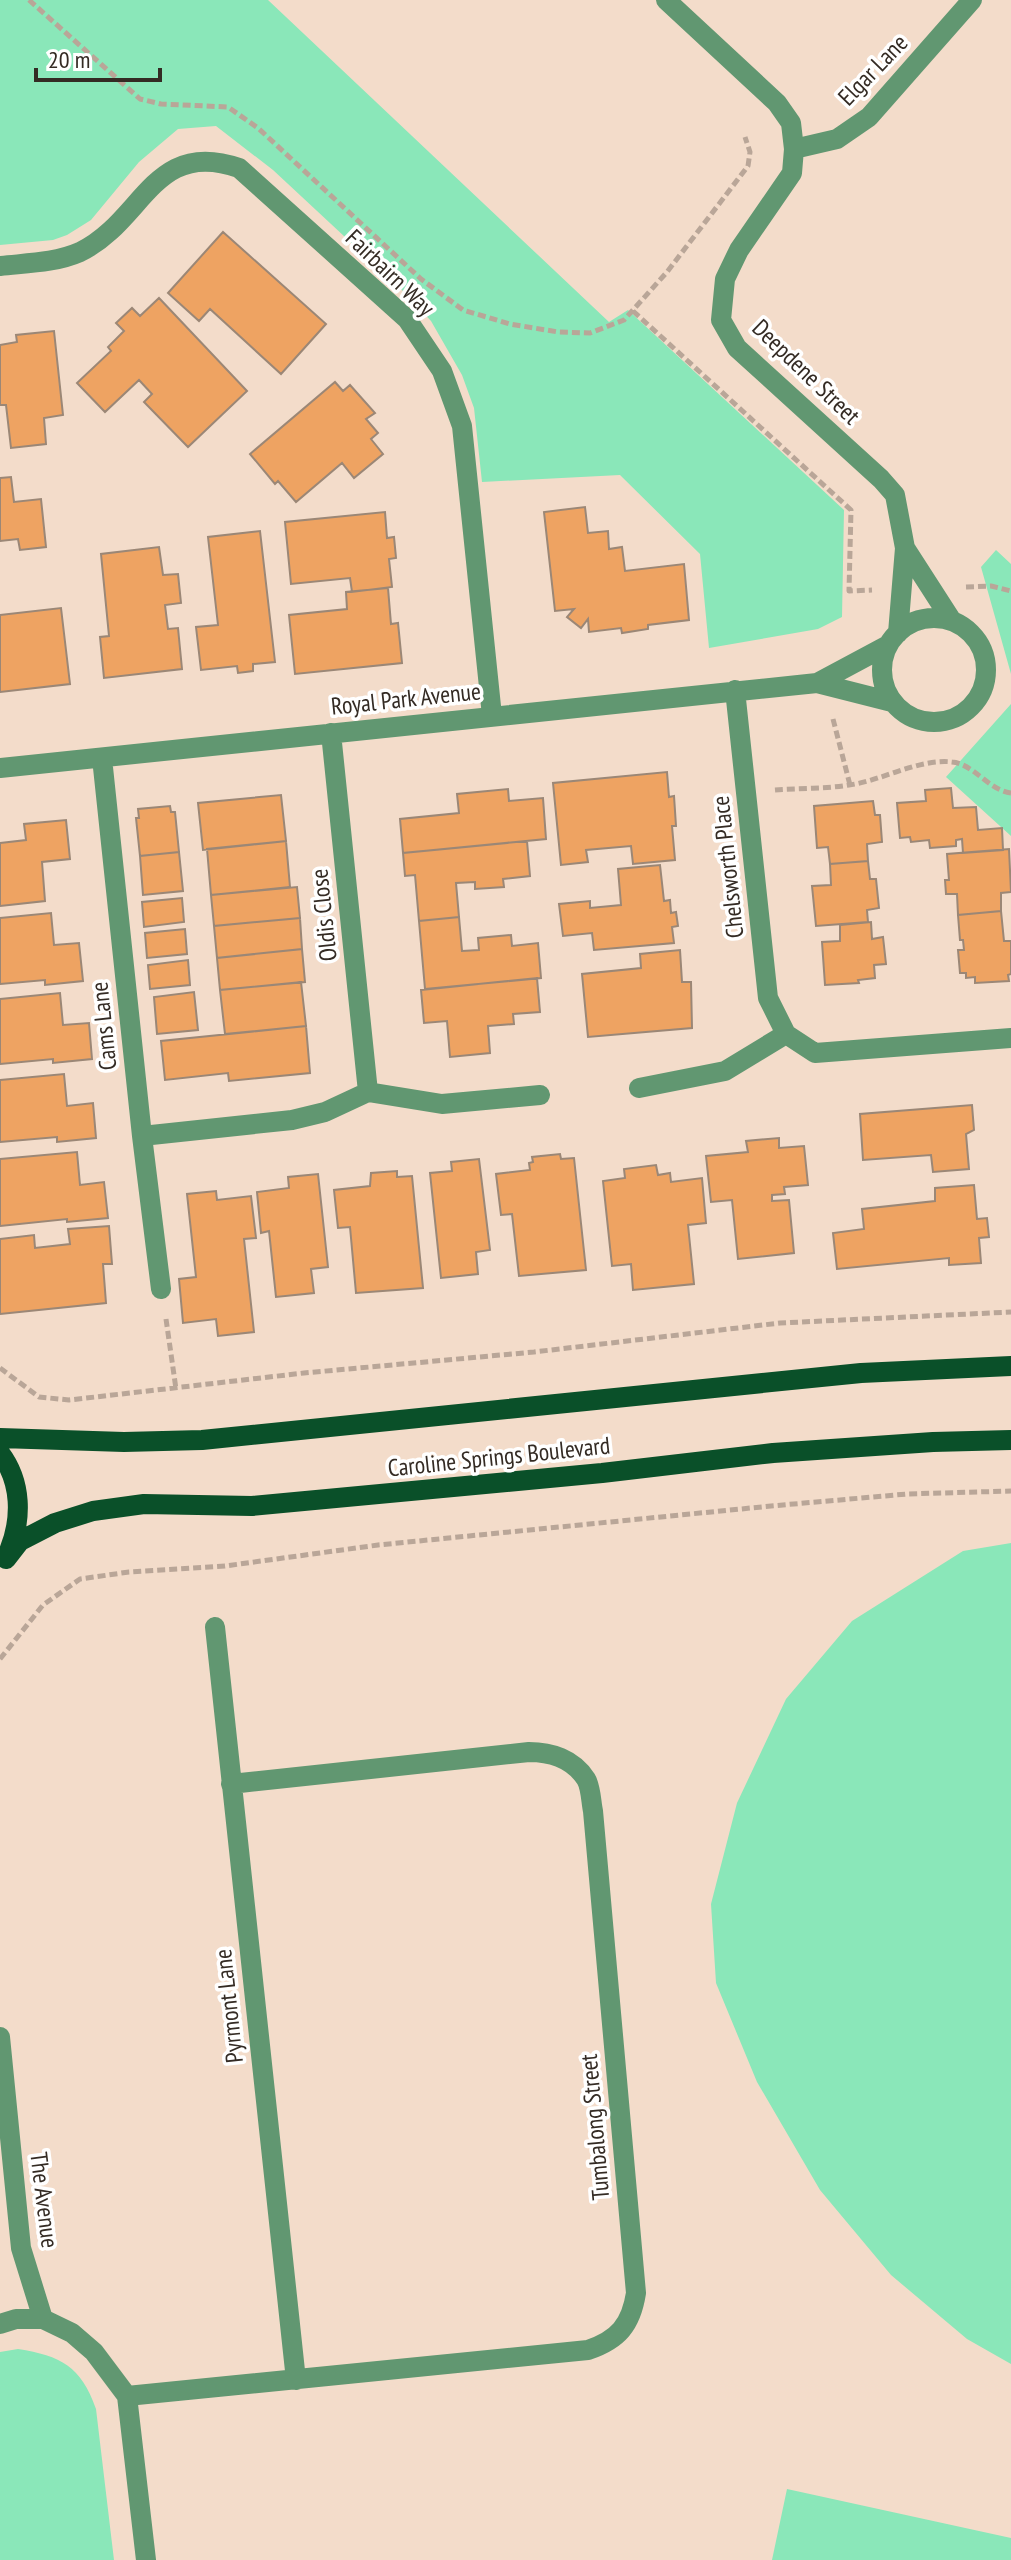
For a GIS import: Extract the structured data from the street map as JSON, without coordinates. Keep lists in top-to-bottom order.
{
  "streets": {
    "main road": ["Caroline Springs Boulevard"],
    "street": [
      "Elgar Lane",
      "Fairbairn Way",
      "Deepdene Street",
      "Royal Park Avenue",
      "Chelsworth Place",
      "Oldis Close",
      "Cams Lane",
      "Pyrmont Lane",
      "Tumbalong Street",
      "The Avenue"
    ]
  },
  "crossings": [
    ["Elgar Lane", "Deepdene Street"],
    ["Fairbairn Way", "Royal Park Avenue"],
    ["Deepdene Street", "Royal Park Avenue"],
    ["Royal Park Avenue", "Chelsworth Place"],
    ["Royal Park Avenue", "Oldis Close"],
    ["Royal Park Avenue", "Cams Lane"],
    ["Pyrmont Lane", "Tumbalong Street"]
  ],
  "scale_bar": "20 m"
}
